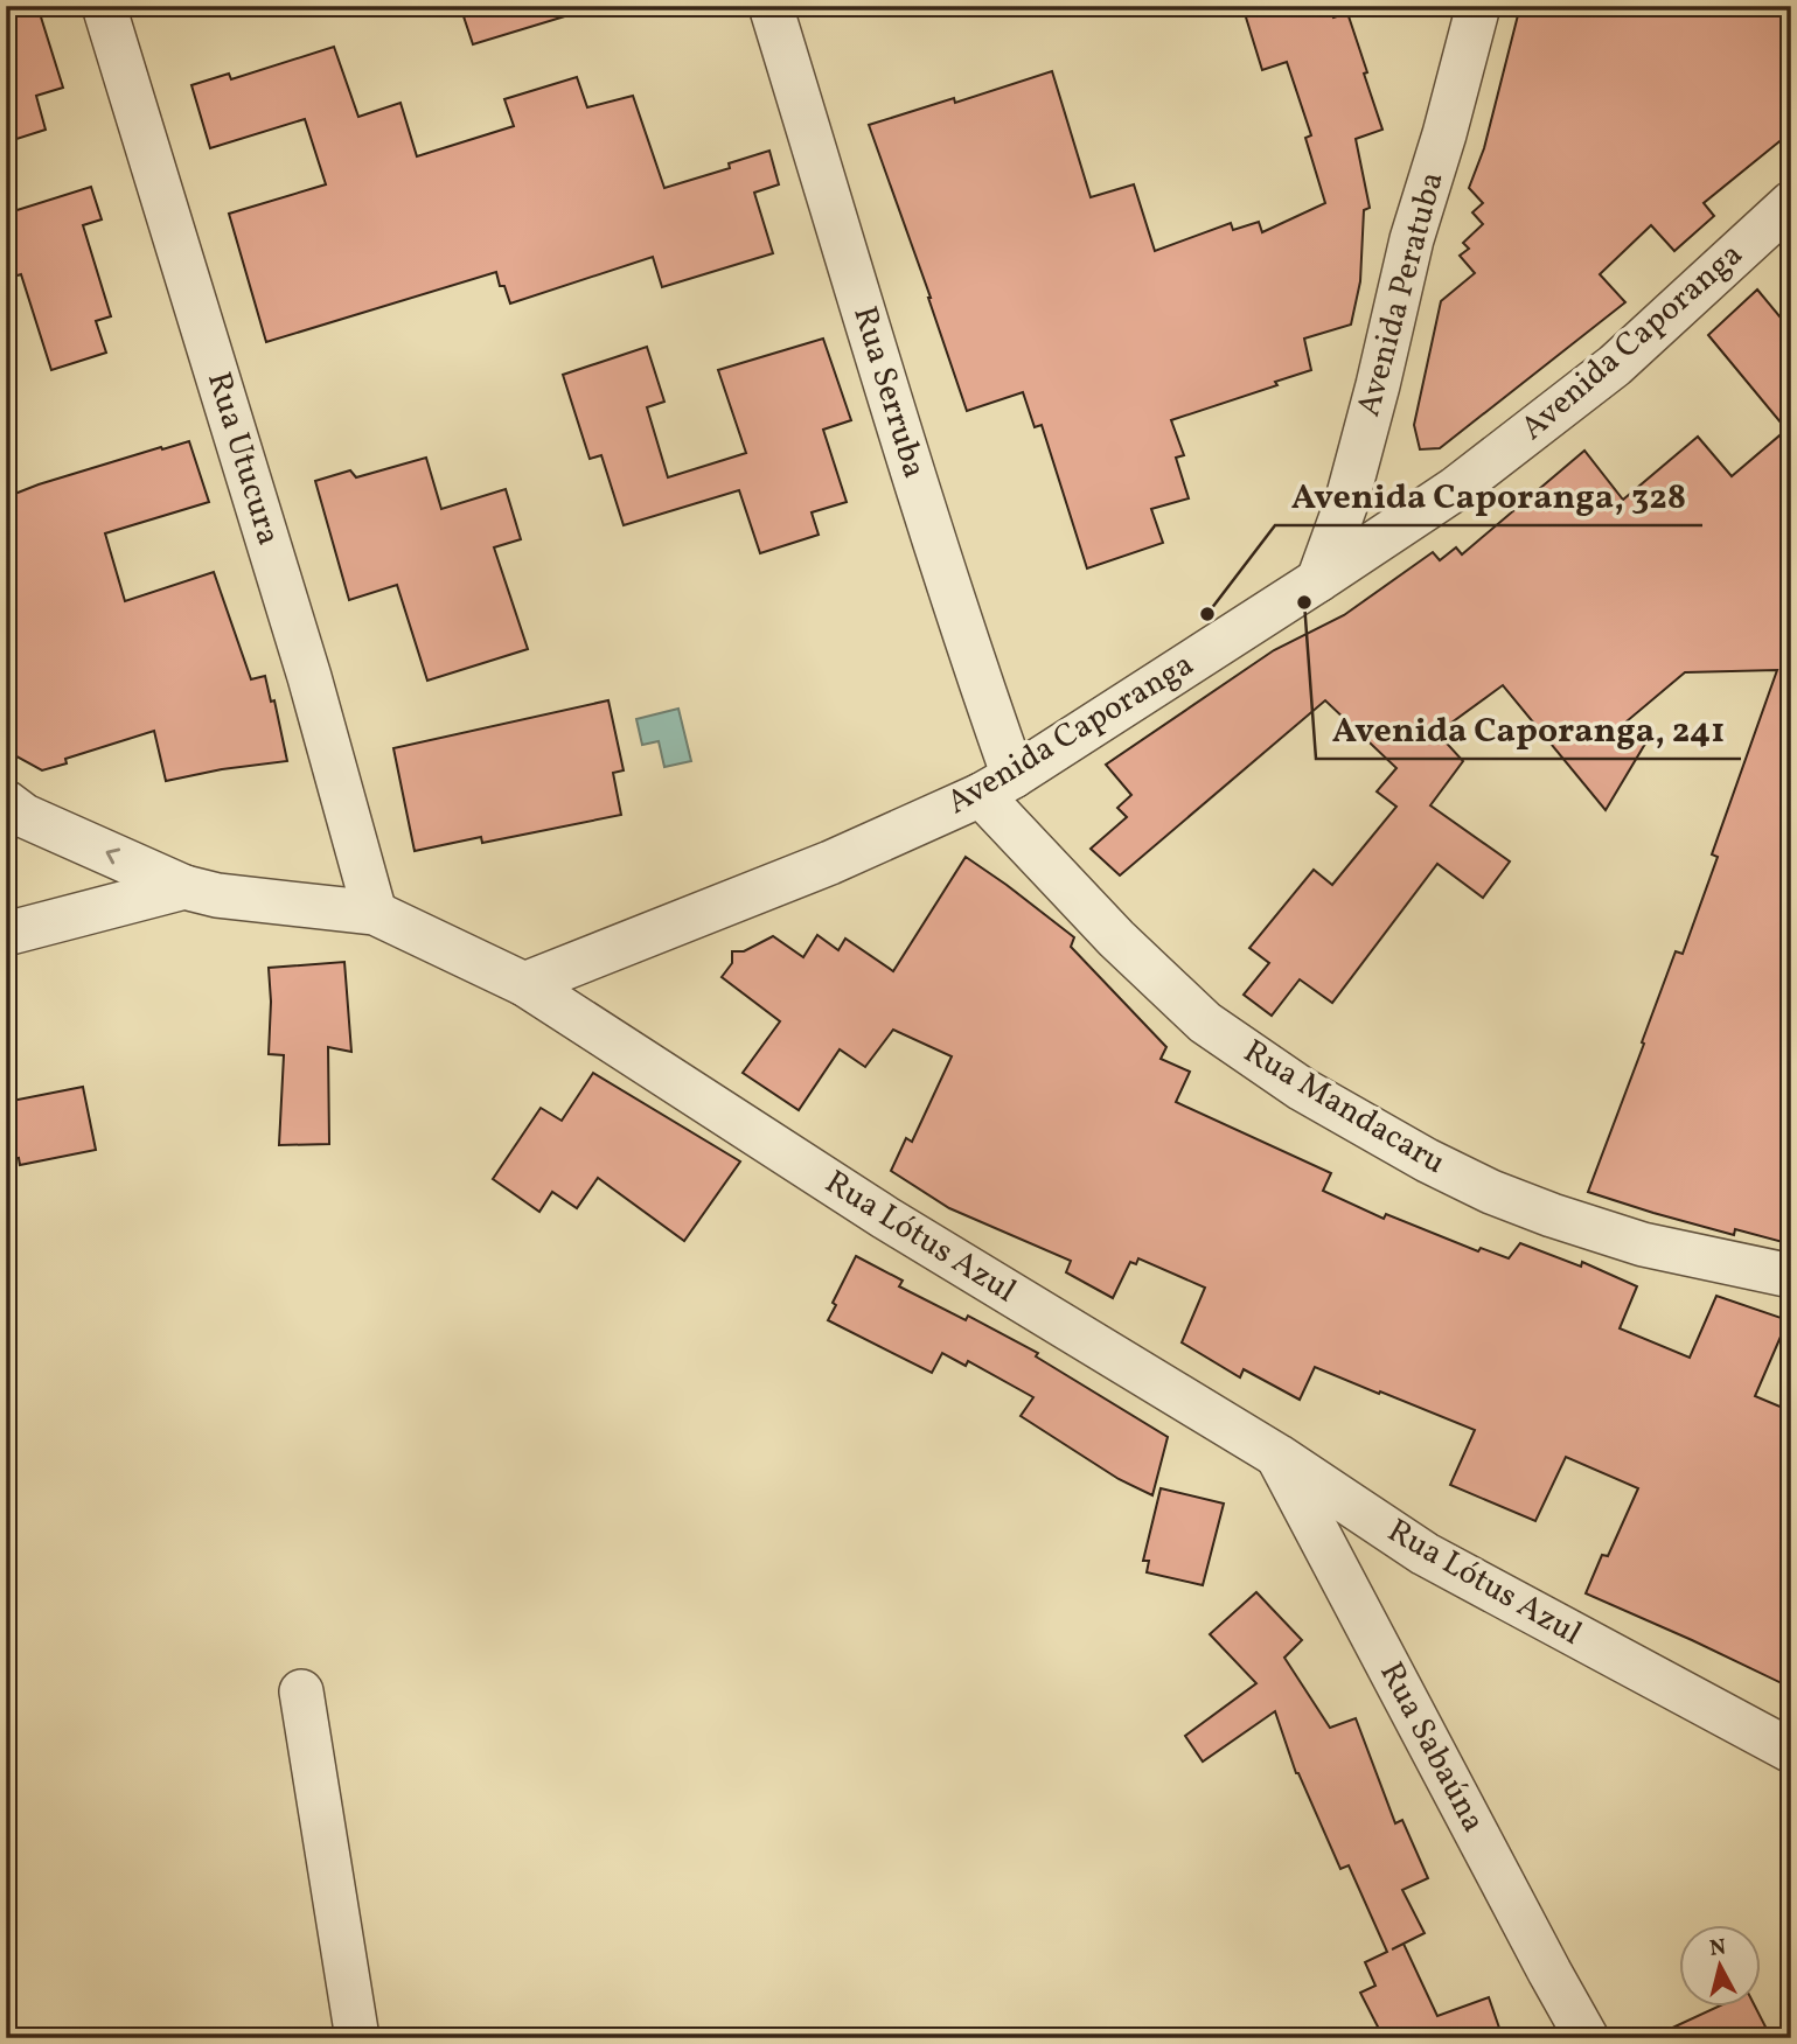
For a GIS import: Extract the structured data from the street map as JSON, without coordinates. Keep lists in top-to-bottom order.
{
  "streets": {
    "street": [
      "Avenida Peratuba",
      "Avenida Caporanga",
      "Rua Serruba",
      "Rua Utucura",
      "Rua Mandacaru",
      "Rua Lótus Azul",
      "Rua Sabaúna"
    ]
  },
  "crossings": [
    ["Avenida Peratuba", "Avenida Caporanga"],
    ["Avenida Caporanga", "Rua Serruba"],
    ["Avenida Caporanga", "Rua Mandacaru"],
    ["Avenida Caporanga", "Rua Lótus Azul"],
    ["Rua Serruba", "Rua Mandacaru"],
    ["Rua Utucura", "Rua Lótus Azul"],
    ["Rua Lótus Azul", "Rua Sabaúna"]
  ],
  "places": ["Avenida Caporanga, 241", "Avenida Caporanga, 328"],
  "north": "top"
}
